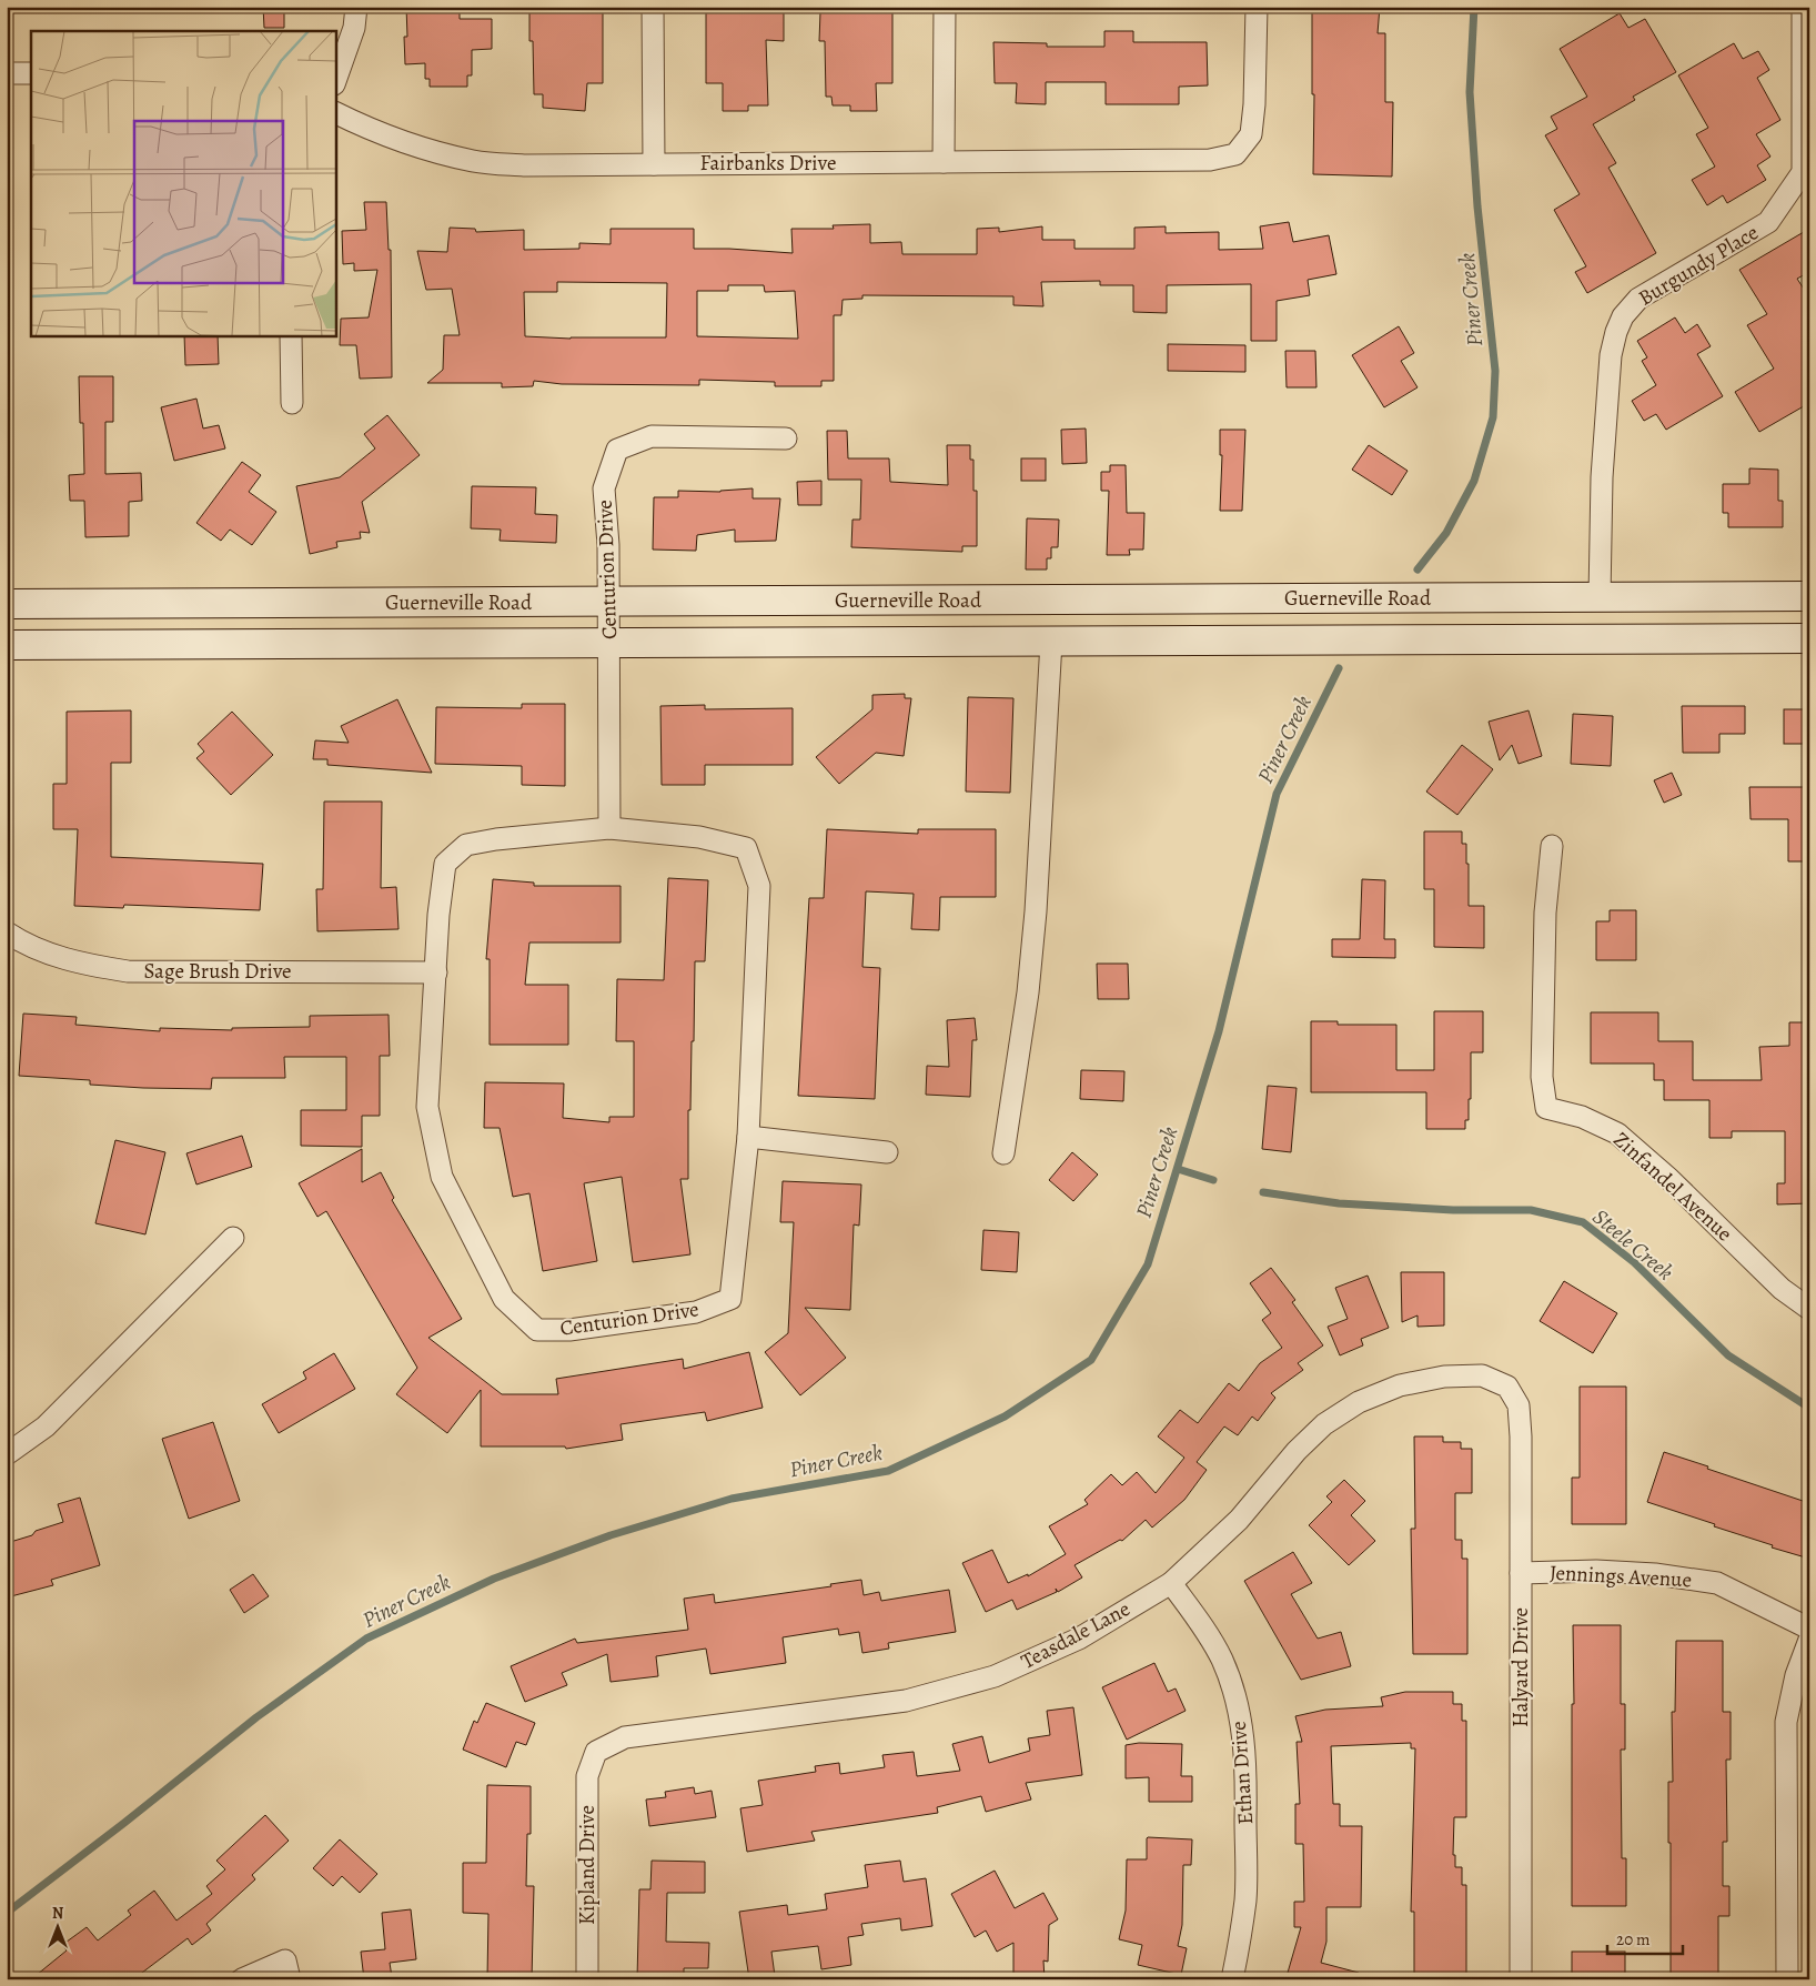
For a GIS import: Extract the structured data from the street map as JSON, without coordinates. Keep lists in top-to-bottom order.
{
  "streets": {
    "main road": ["Guerneville Road"],
    "street": [
      "Fairbanks Drive",
      "Burgundy Place",
      "Centurion Drive",
      "Sage Brush Drive",
      "Zinfandel Avenue",
      "Jennings Avenue",
      "Teasdale Lane",
      "Halyard Drive",
      "Ethan Drive",
      "Kipland Drive"
    ]
  },
  "crossings": [
    ["Burgundy Place", "Guerneville Road"],
    ["Centurion Drive", "Guerneville Road"],
    ["Centurion Drive", "Sage Brush Drive"],
    ["Jennings Avenue", "Halyard Drive"],
    ["Teasdale Lane", "Halyard Drive"],
    ["Teasdale Lane", "Ethan Drive"],
    ["Teasdale Lane", "Kipland Drive"]
  ],
  "water": ["Piner Creek", "Steele Creek"],
  "scale_bar": "20 m",
  "north": "top"
}
